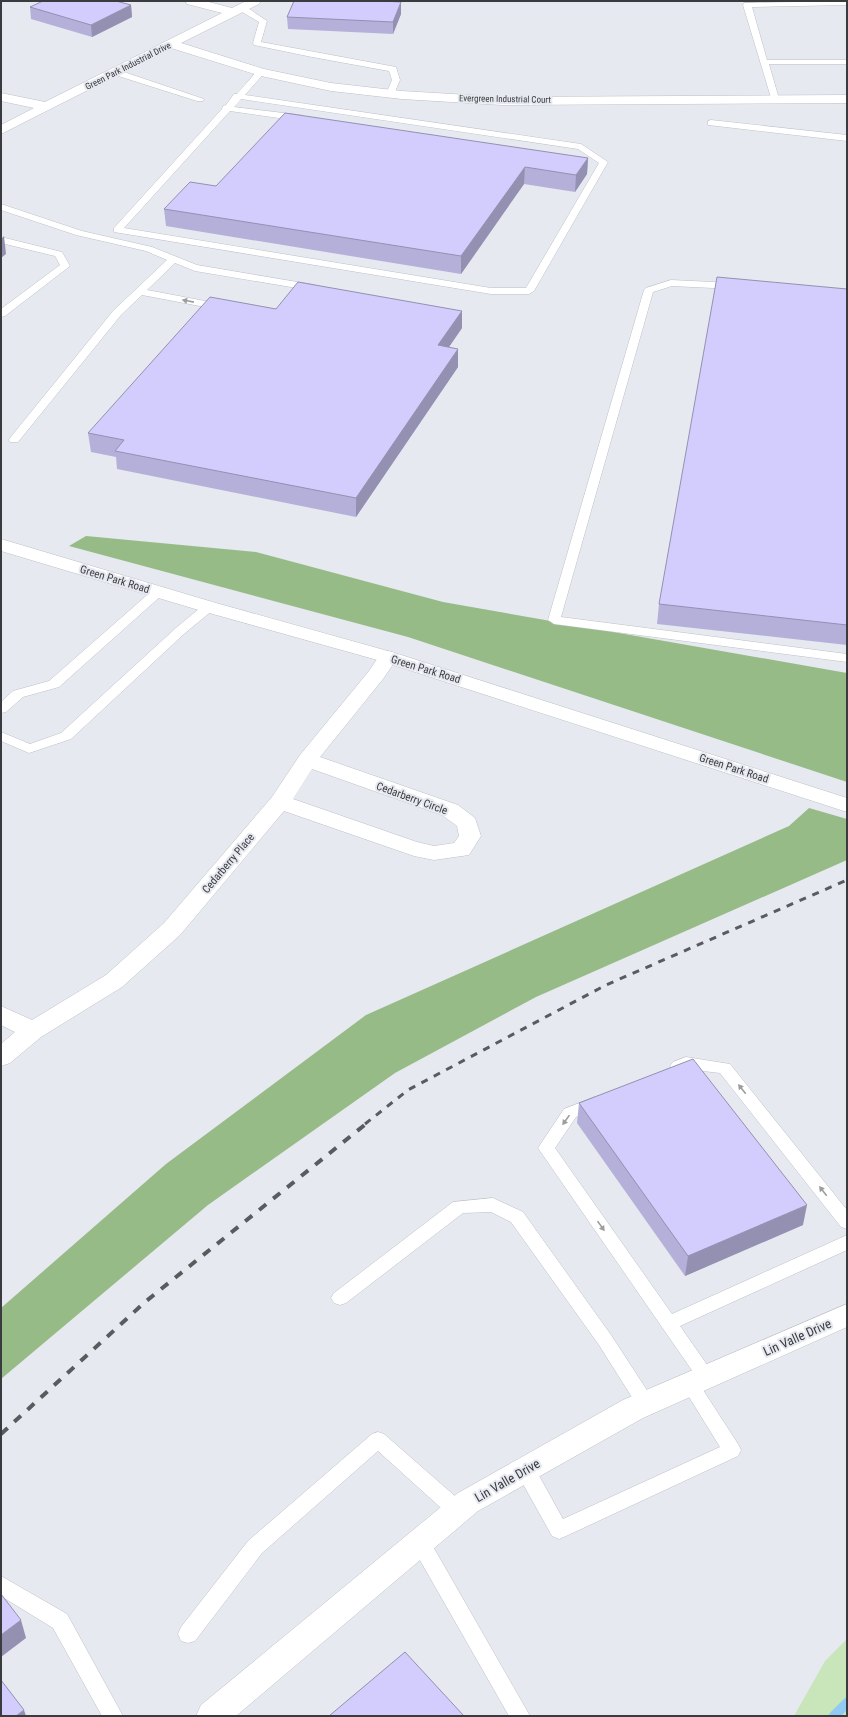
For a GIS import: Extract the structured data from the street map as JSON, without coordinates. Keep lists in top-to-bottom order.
{
  "streets": {
    "street": [
      "Green Park Industrial Drive",
      "Evergreen Industrial Court",
      "Green Park Road",
      "Cedarberry Circle",
      "Cedarberry Place",
      "Lin Valle Drive"
    ]
  },
  "crossings": [
    ["Green Park Industrial Drive", "Evergreen Industrial Court"],
    ["Green Park Road", "Cedarberry Place"],
    ["Cedarberry Circle", "Cedarberry Place"]
  ]
}
